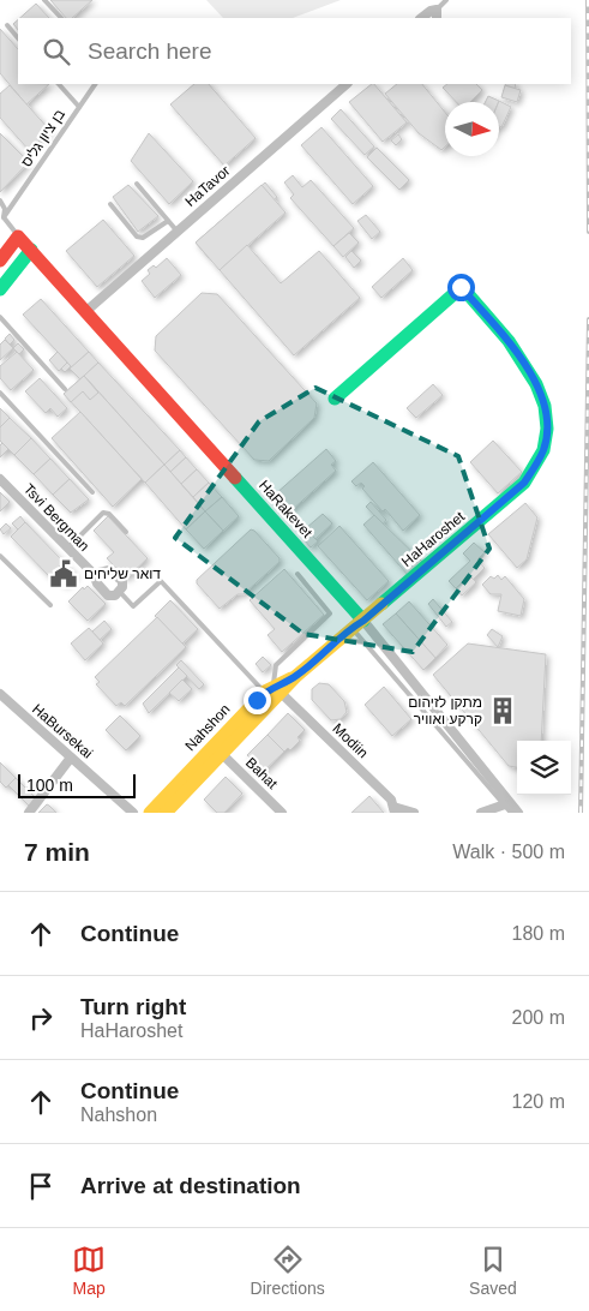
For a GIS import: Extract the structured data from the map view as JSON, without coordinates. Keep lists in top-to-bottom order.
{
  "streets": {
    "street": [
      "HaTavor",
      "HaRakevet",
      "Tsvi Bergman",
      "HaHaroshet",
      "Nahshon",
      "HaBursekai",
      "Modiin",
      "Bahat"
    ],
    "lane": ["בן ציון גליס"]
  },
  "crossings": [
    ["HaTavor", "HaRakevet"],
    ["HaRakevet", "HaHaroshet"],
    ["HaRakevet", "Nahshon"],
    ["HaHaroshet", "Nahshon"],
    ["Nahshon", "Modiin"],
    ["Nahshon", "Bahat"]
  ],
  "places": {
    "public building": ["דואר שליחים"],
    "building": ["מתקן לזיהום קרקע ואוויר"]
  },
  "scale_bar": "100 m",
  "north": "right",
  "page": {
    "search": "Search here",
    "scale": "100 m",
    "heading": ["7 min", "Walk · 500 m"],
    "list": [
      ["Continue", "180 m"],
      ["Turn right", "HaHaroshet", "200 m"],
      ["Continue", "Nahshon", "120 m"],
      "Arrive at destination"
    ],
    "nav": ["Map", "Directions", "Saved"]
  }
}
